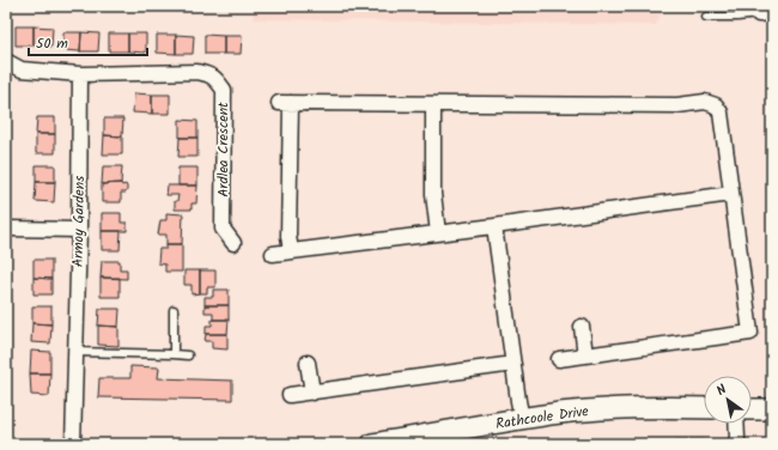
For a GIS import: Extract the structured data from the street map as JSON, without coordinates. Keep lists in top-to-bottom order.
{
  "streets": {
    "street": ["Ardlea Crescent", "Armoy Gardens", "Rathcoole Drive"]
  },
  "crossings": [
    ["Ardlea Crescent", "Armoy Gardens"]
  ],
  "scale_bar": "50 m",
  "north": "top left"
}
